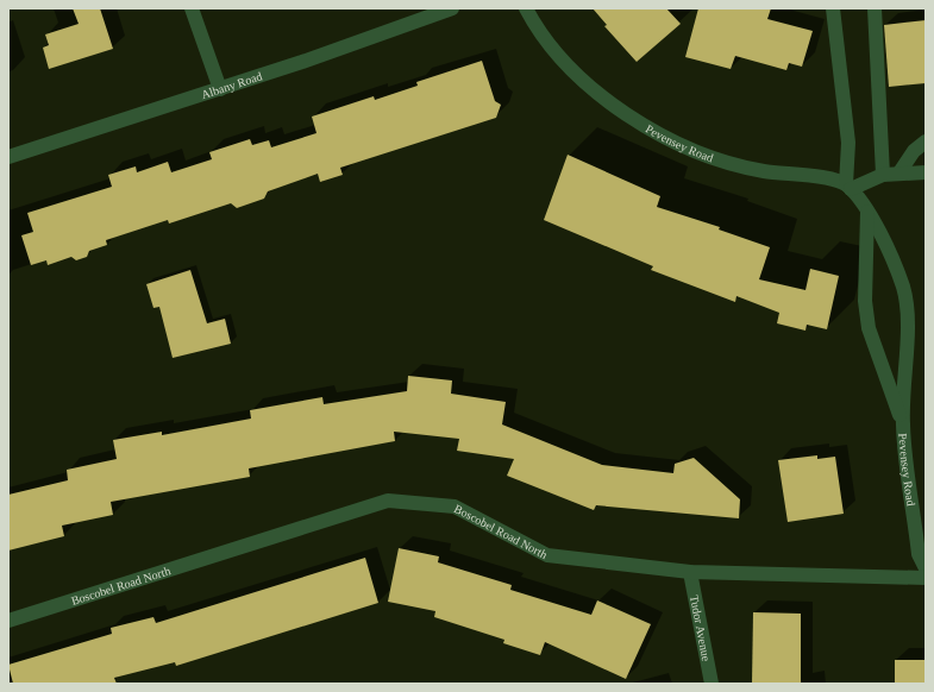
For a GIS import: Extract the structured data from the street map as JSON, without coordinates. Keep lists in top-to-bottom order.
{
  "streets": {
    "street": [
      "Albany Road",
      "Pevensey Road",
      "Boscobel Road North",
      "Tudor Avenue"
    ]
  },
  "crossings": [
    ["Boscobel Road North", "Tudor Avenue"]
  ]
}
